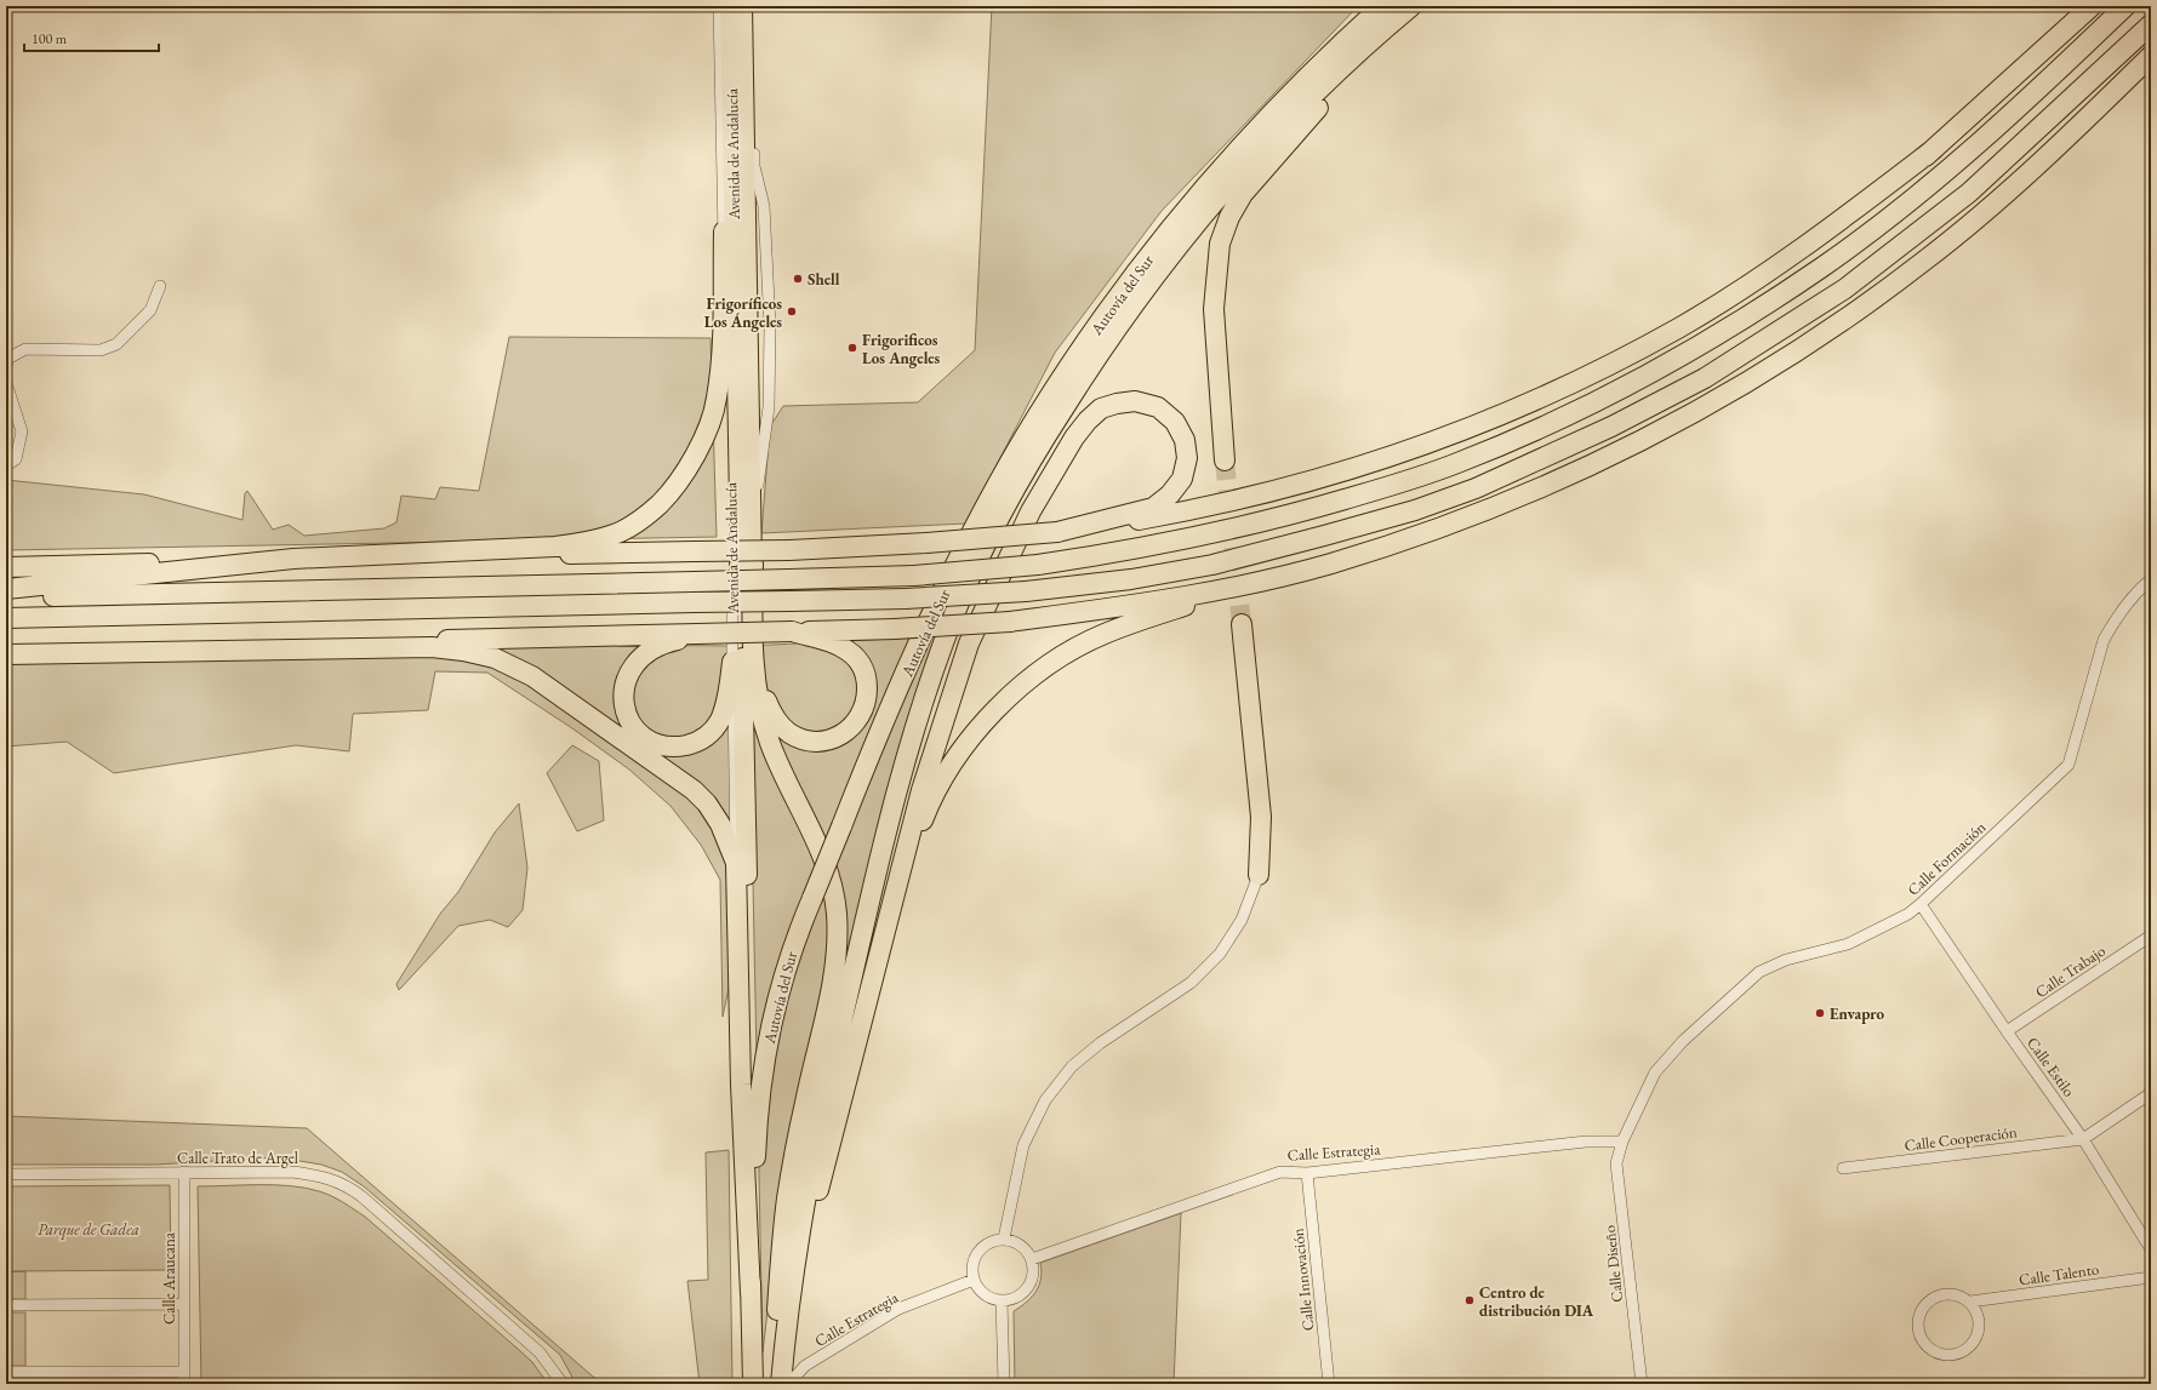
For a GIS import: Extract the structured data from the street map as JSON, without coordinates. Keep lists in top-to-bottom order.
{
  "streets": {
    "highway": ["Autovía del Sur"],
    "main road": ["Avenida de Andalucía"],
    "street": [
      "Calle Formación",
      "Calle Trabajo",
      "Calle Estilo",
      "Calle Cooperación",
      "Calle Estrategia",
      "Calle Trato de Argel",
      "Calle Diseño",
      "Calle Talento",
      "Calle Araucana",
      "Calle Innovación"
    ]
  },
  "crossings": [
    ["Calle Formación", "Calle Estilo"],
    ["Calle Formación", "Calle Estrategia"],
    ["Calle Formación", "Calle Diseño"],
    ["Calle Trabajo", "Calle Estilo"],
    ["Calle Estilo", "Calle Cooperación"],
    ["Calle Estrategia", "Calle Diseño"],
    ["Calle Estrategia", "Calle Innovación"],
    ["Calle Trato de Argel", "Calle Araucana"]
  ],
  "parks": ["Parque de Gadea"],
  "places": [
    "Shell",
    "Frigoríficos Los Ángeles",
    "Frigorificos Los Angeles",
    "Envapro",
    "Centro de distribución DIA"
  ],
  "scale_bar": "100 m"
}
